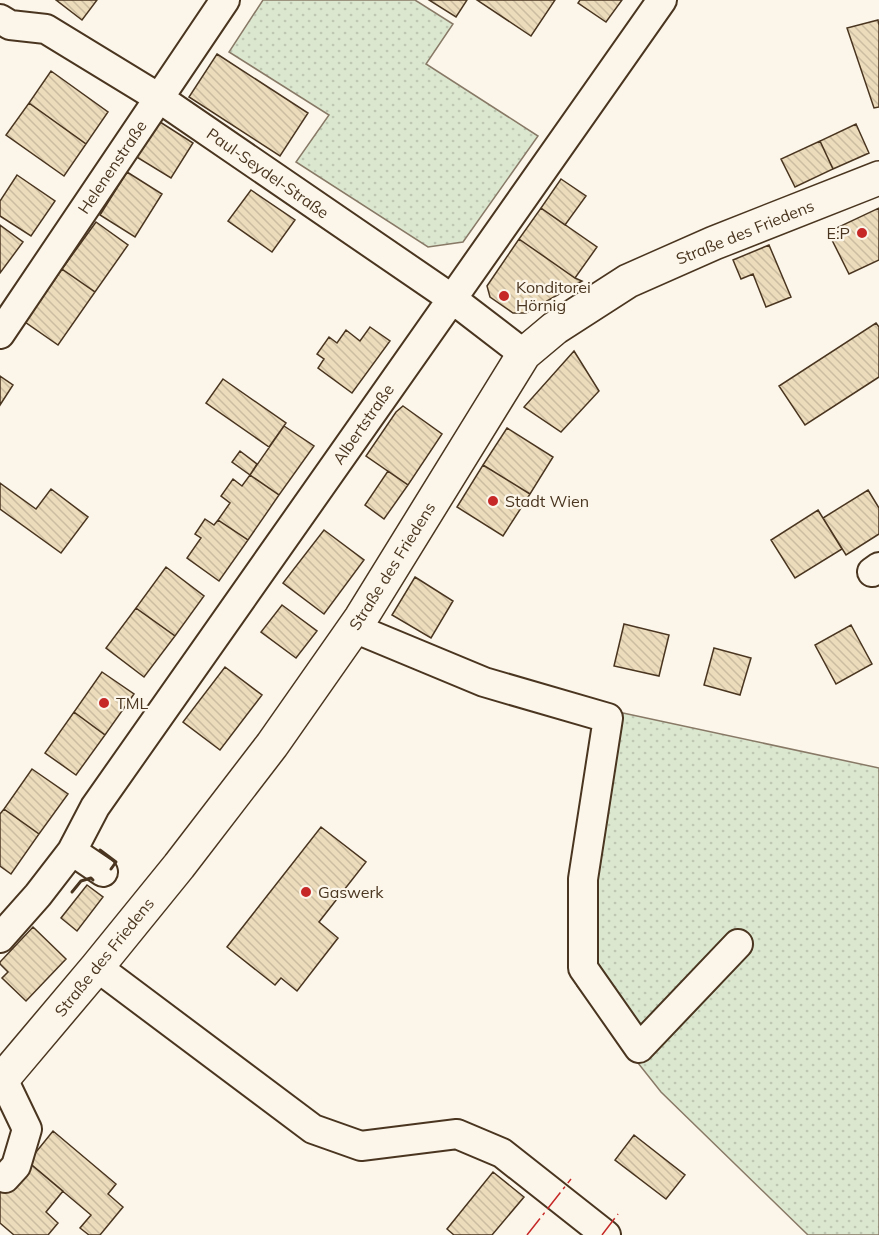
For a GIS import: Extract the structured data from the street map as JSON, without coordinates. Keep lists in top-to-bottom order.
{
  "streets": {
    "main road": ["Straße des Friedens"],
    "street": ["Helenenstraße", "Paul-Seydel-Straße", "Albertstraße"]
  },
  "crossings": [
    ["Helenenstraße", "Paul-Seydel-Straße"],
    ["Paul-Seydel-Straße", "Straße des Friedens"],
    ["Paul-Seydel-Straße", "Albertstraße"]
  ],
  "places": [
    "E:P",
    "Konditorei Hörnig",
    "Stadt Wien",
    "TML",
    "Gaswerk"
  ]
}
